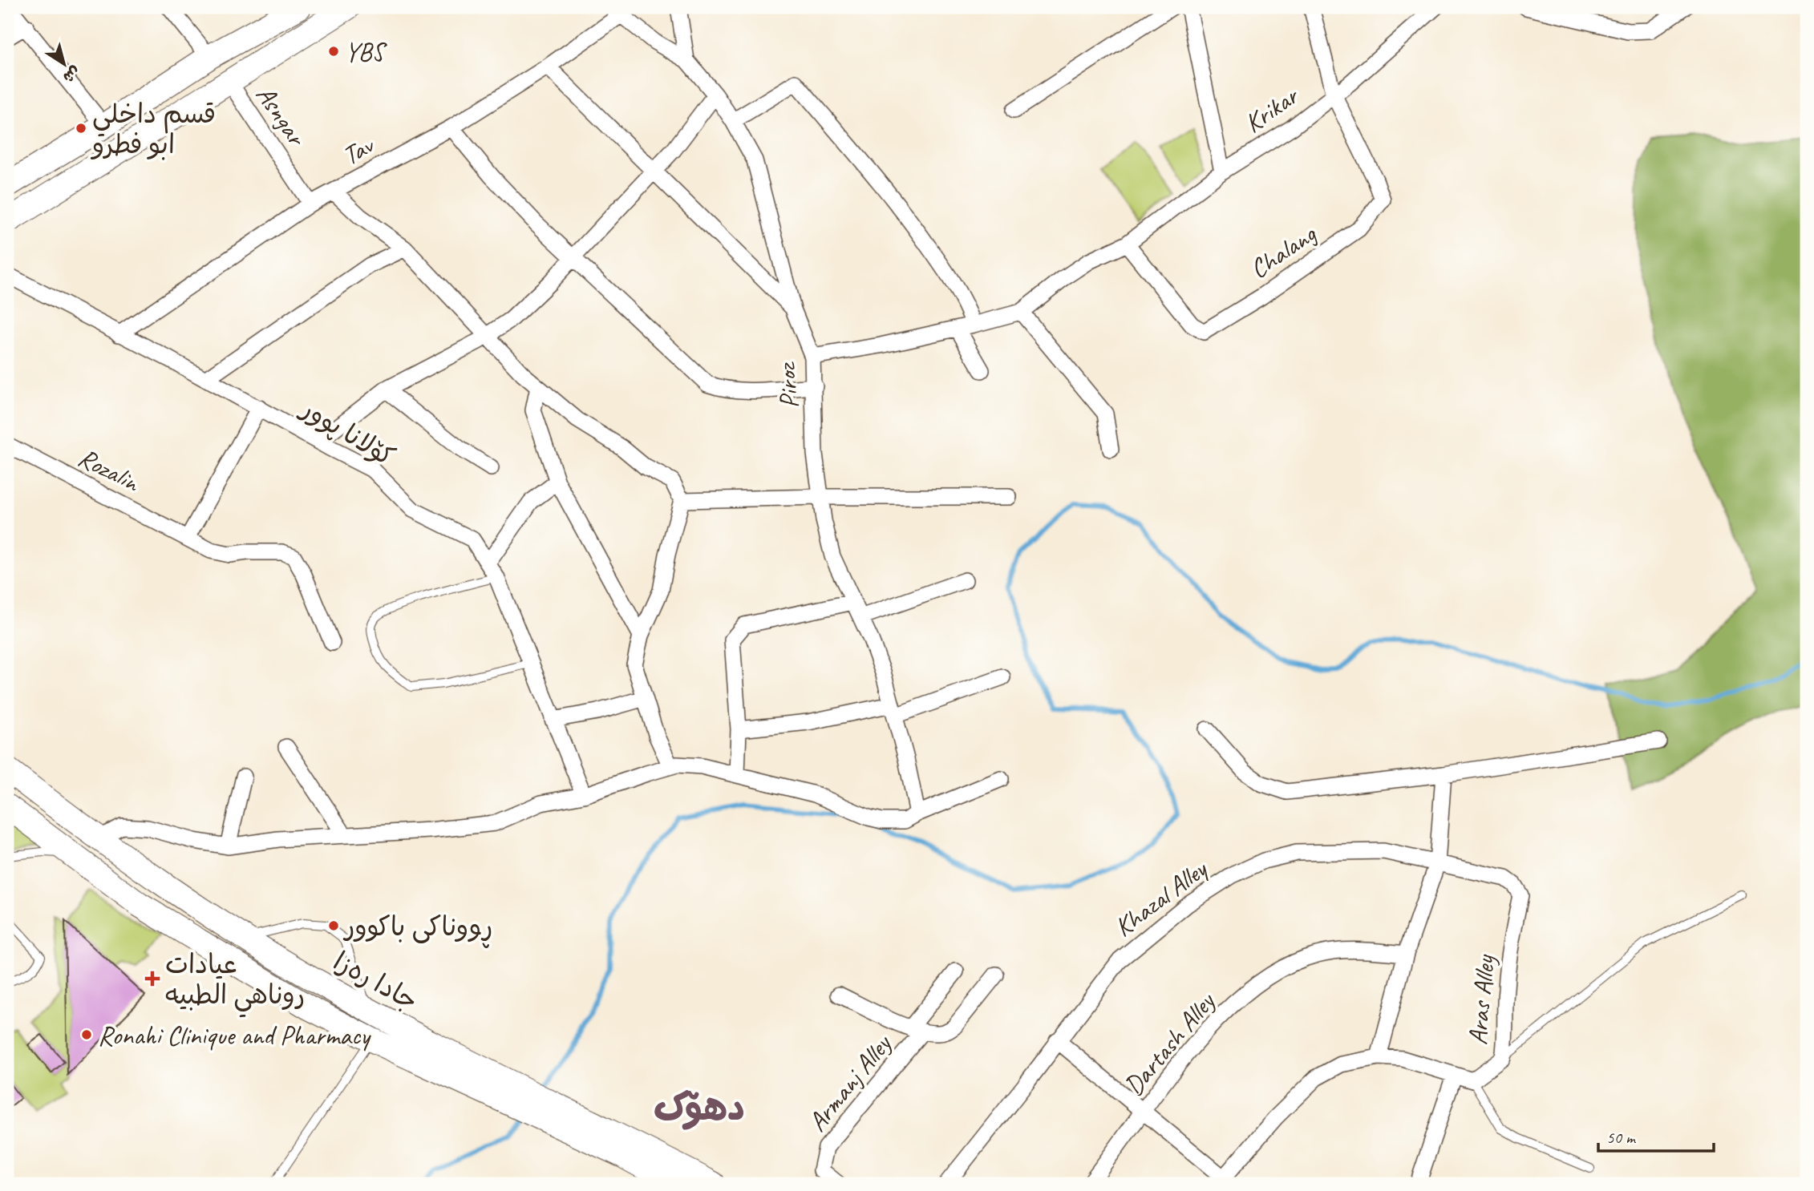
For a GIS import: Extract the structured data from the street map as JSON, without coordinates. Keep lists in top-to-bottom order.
{
  "streets": {
    "main road": ["جادا ره‌زا"],
    "street": [
      "Krikar",
      "Asngar",
      "Tav",
      "Chalang",
      "Piroz",
      "کۆلانا پوور",
      "Rozalin",
      "Khazal Alley",
      "Aras Alley",
      "Dartash Alley",
      "Armanj Alley"
    ]
  },
  "crossings": [
    ["Krikar", "Chalang"],
    ["Asngar", "Tav"],
    ["Tav", "Piroz"],
    ["Tav", "کۆلانا پوور"],
    ["Khazal Alley", "Aras Alley"]
  ],
  "districts": ["دھۆک"],
  "places": {
    "other": [
      "YBS",
      "قسم داخلي ابو فطرو",
      "ڕووناکی باکوور",
      "Ronahi Clinique and Pharmacy"
    ],
    "health": ["عيادات روناهي الطبيه"]
  },
  "scale_bar": "50 m",
  "north": "bottom right"
}
